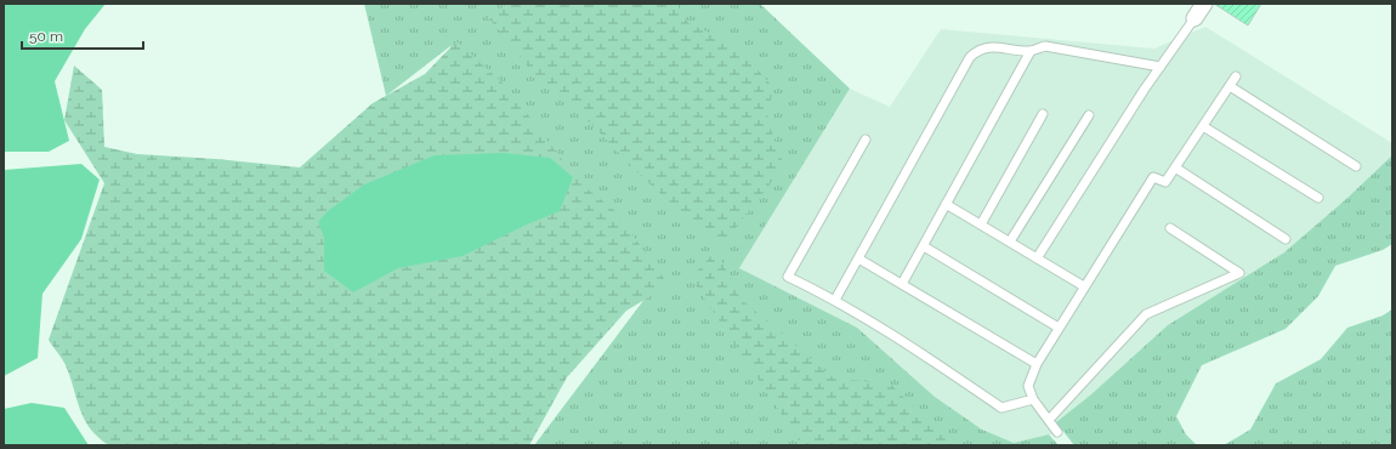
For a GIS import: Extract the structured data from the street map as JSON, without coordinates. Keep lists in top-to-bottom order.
{
  "scale_bar": "50 m"
}
